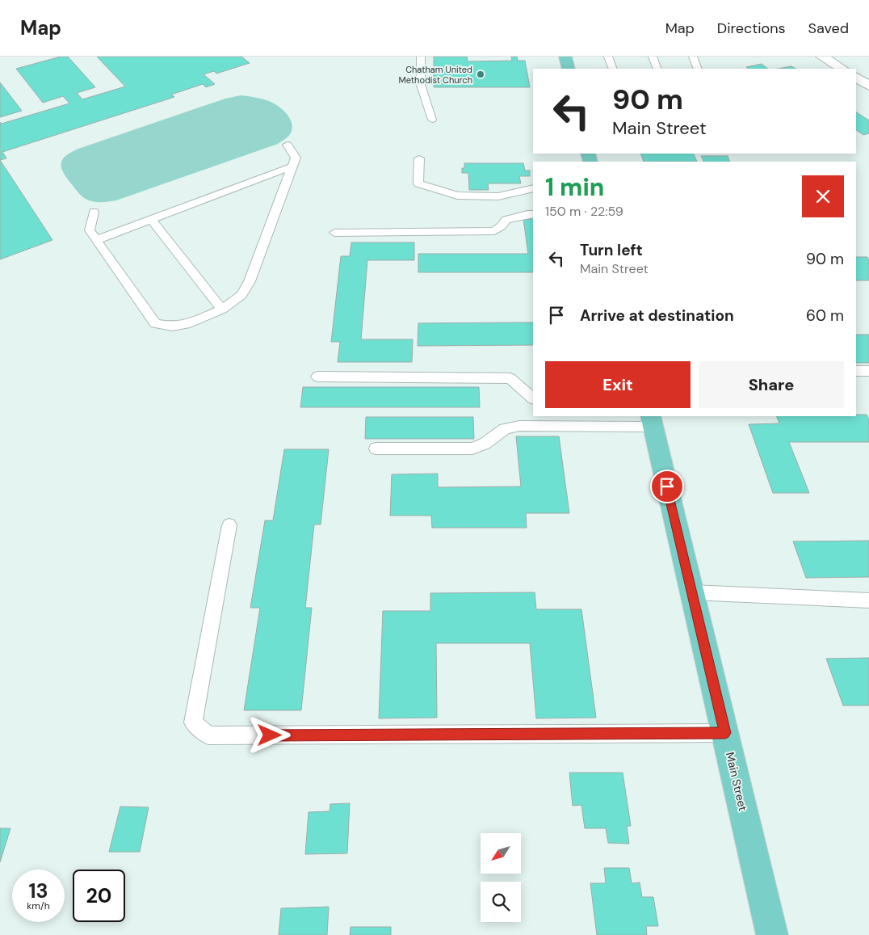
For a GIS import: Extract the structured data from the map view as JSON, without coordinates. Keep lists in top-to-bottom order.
{
  "streets": {
    "main road": ["Main Street"]
  },
  "places": ["Chatham United Methodist Church"],
  "north": "bottom left",
  "page": {
    "header": "Map",
    "nav": ["Map", "Directions", "Saved"],
    "turn": ["90 m", "Main Street"],
    "heading": ["1 min", "150 m · 22:59"],
    "list": [
      {
        "name": "Turn left",
        "note": "Main Street",
        "value": "90 m"
      },
      {
        "name": "Arrive at destination",
        "value": "60 m"
      }
    ],
    "buttons": ["Exit", "Share"],
    "speed": "13 km/h",
    "limit": "20"
  }
}
